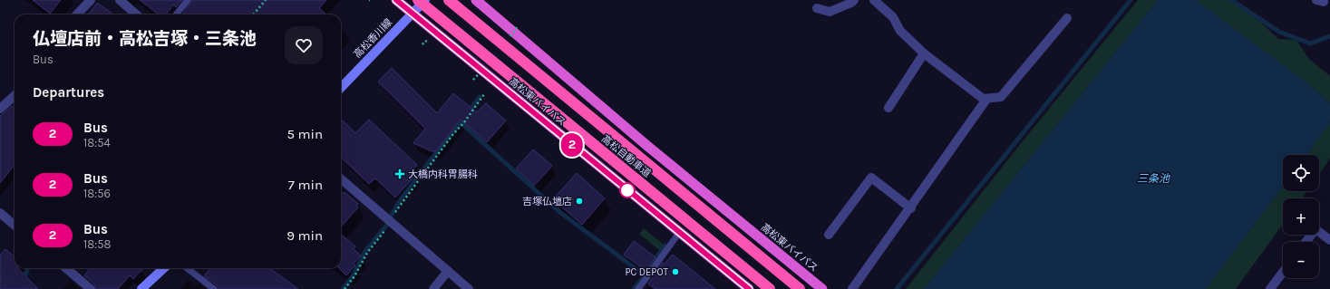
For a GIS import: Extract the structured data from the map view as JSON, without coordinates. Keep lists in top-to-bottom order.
{
  "streets": {
    "highway": ["高松東バイパス", "高松自動車道"],
    "main road": ["高松香川線"]
  },
  "crossings": [
    ["高松香川線", "高松東バイパス"]
  ],
  "water": ["三条池"],
  "places": {
    "health": ["大橋内科胃腸科"],
    "other": ["吉塚仏壇店", "PC DEPOT"]
  },
  "lines": ["bus line 2"],
  "page": {
    "on_map": "2",
    "heading": [
      ["仏壇店前・高松吉塚・三条池", "Bus"],
      "Departures"
    ],
    "list": [
      {
        "mark": "2",
        "name": "Bus",
        "note": "18:54",
        "value": "5 min"
      },
      {
        "mark": "2",
        "name": "Bus",
        "note": "18:56",
        "value": "7 min"
      },
      {
        "mark": "2",
        "name": "Bus",
        "note": "18:58",
        "value": "9 min"
      }
    ],
    "map_buttons": ["+", "−"]
  }
}
